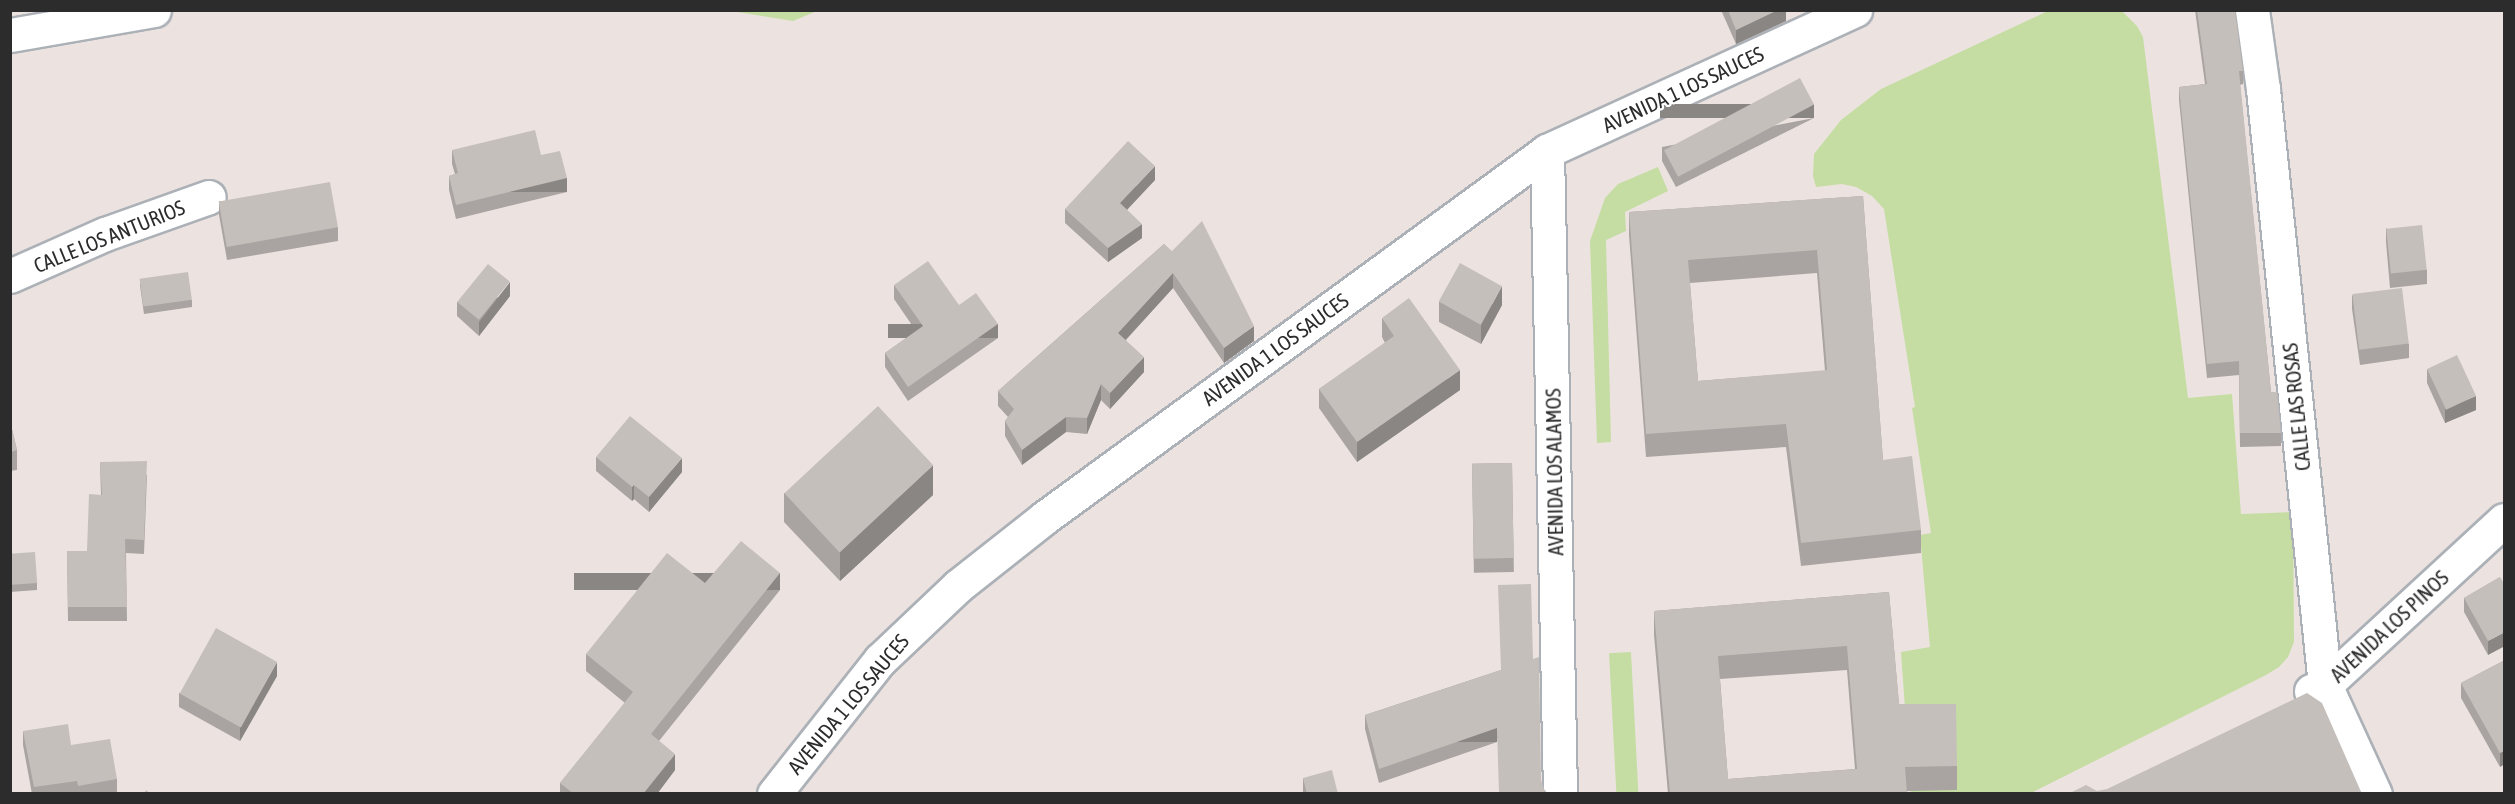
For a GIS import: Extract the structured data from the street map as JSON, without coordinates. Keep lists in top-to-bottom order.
{
  "streets": {
    "street": [
      "AVENIDA 1 LOS SAUCES",
      "CALLE LOS ANTURIOS",
      "CALLE LAS ROSAS",
      "AVENIDA LOS ALAMOS",
      "AVENIDA LOS PINOS"
    ]
  },
  "crossings": [
    ["AVENIDA 1 LOS SAUCES", "AVENIDA LOS ALAMOS"],
    ["CALLE LAS ROSAS", "AVENIDA LOS PINOS"]
  ]
}
